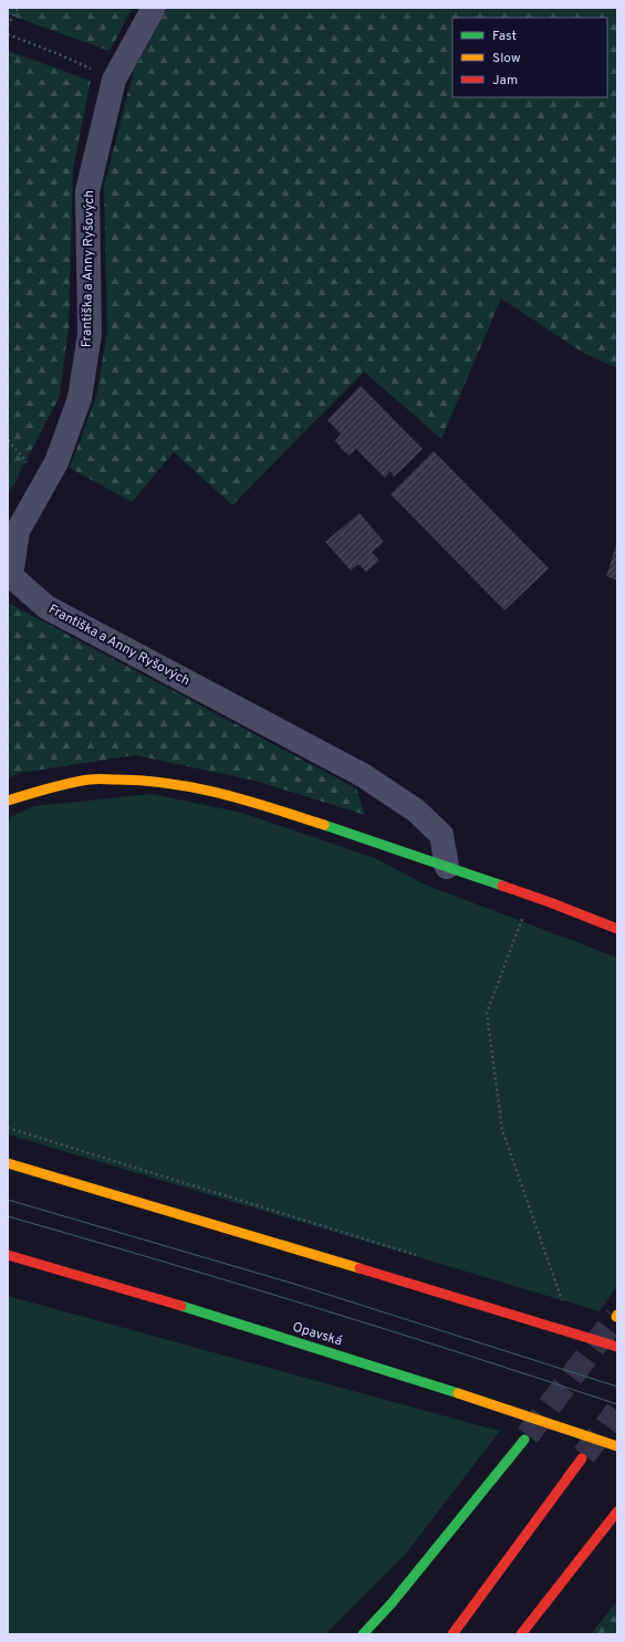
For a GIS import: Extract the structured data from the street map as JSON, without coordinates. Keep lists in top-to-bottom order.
{
  "streets": {
    "main road": ["Opavská"],
    "street": ["Františka a Anny Ryšových"]
  },
  "legend": ["Fast", "Slow", "Jam"]
}
